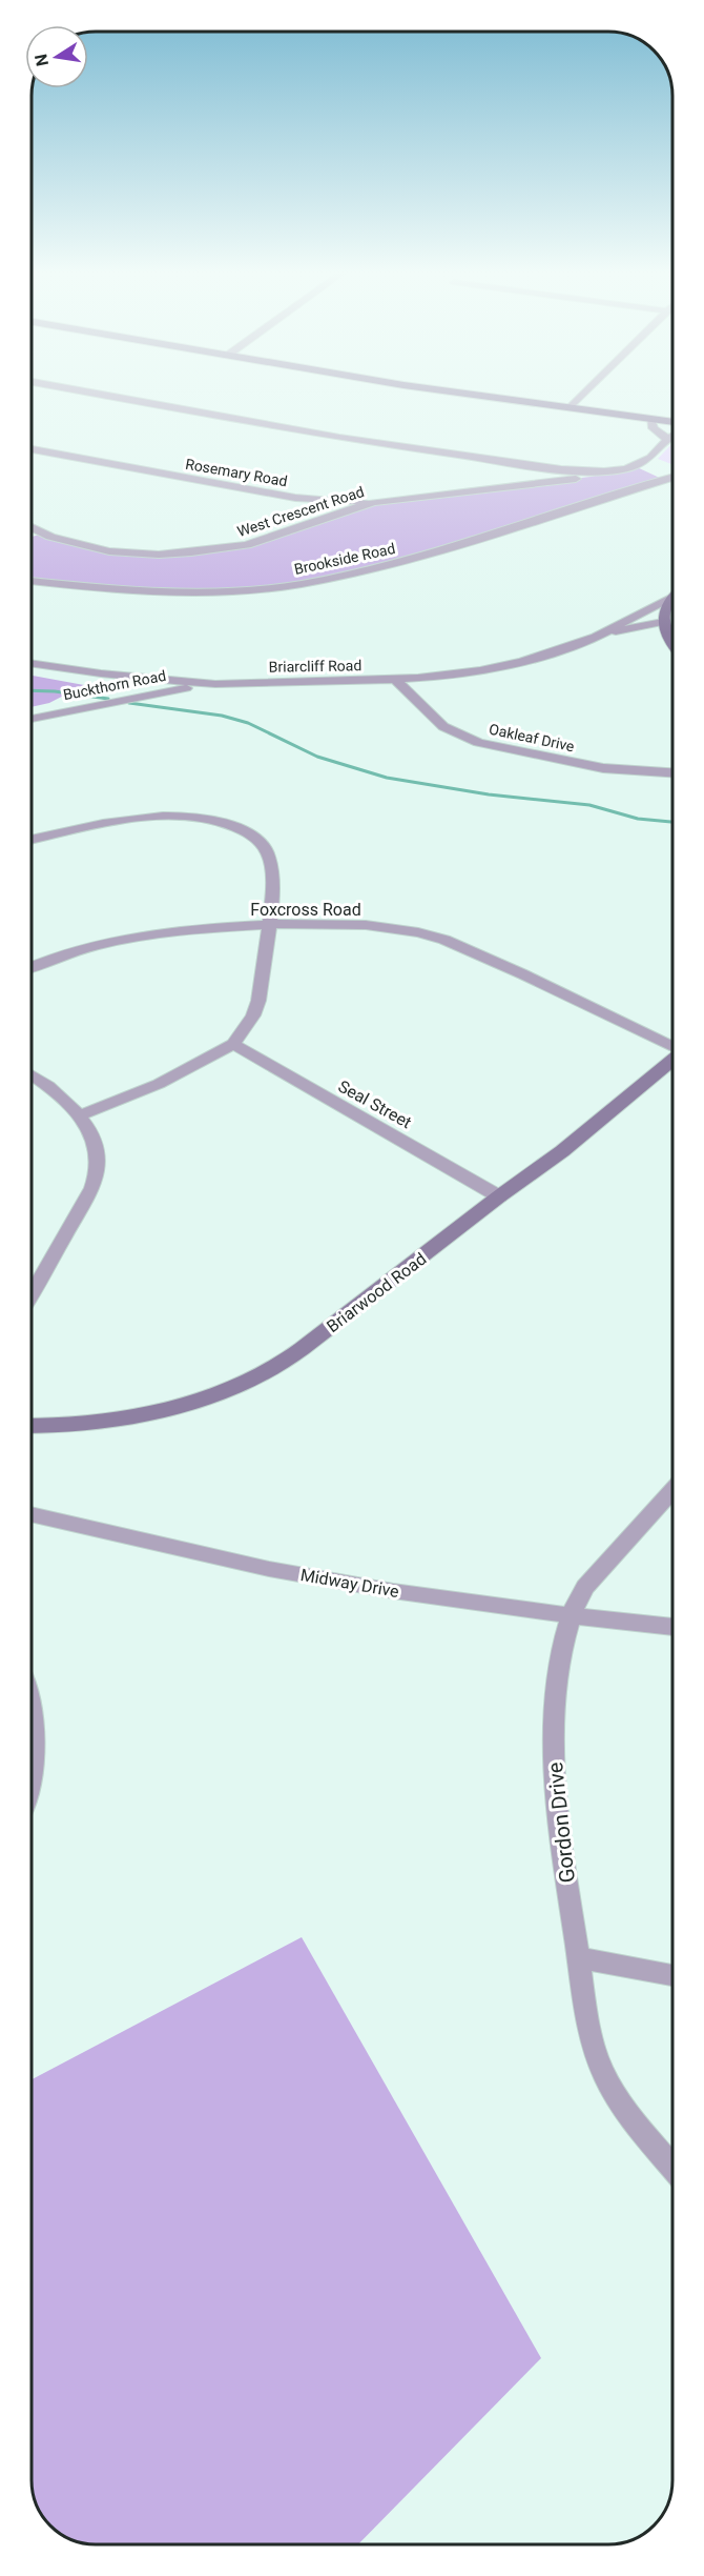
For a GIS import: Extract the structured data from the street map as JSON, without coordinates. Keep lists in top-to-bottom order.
{
  "streets": {
    "main road": ["Briarwood Road"],
    "street": [
      "Rosemary Road",
      "West Crescent Road",
      "Brookside Road",
      "Briarcliff Road",
      "Buckthorn Road",
      "Oakleaf Drive",
      "Foxcross Road",
      "Seal Street",
      "Midway Drive",
      "Gordon Drive"
    ]
  },
  "crossings": [
    ["Rosemary Road", "West Crescent Road"],
    ["Briarcliff Road", "Buckthorn Road"],
    ["Briarcliff Road", "Oakleaf Drive"],
    ["Seal Street", "Briarwood Road"],
    ["Midway Drive", "Gordon Drive"]
  ],
  "north": "left"
}
